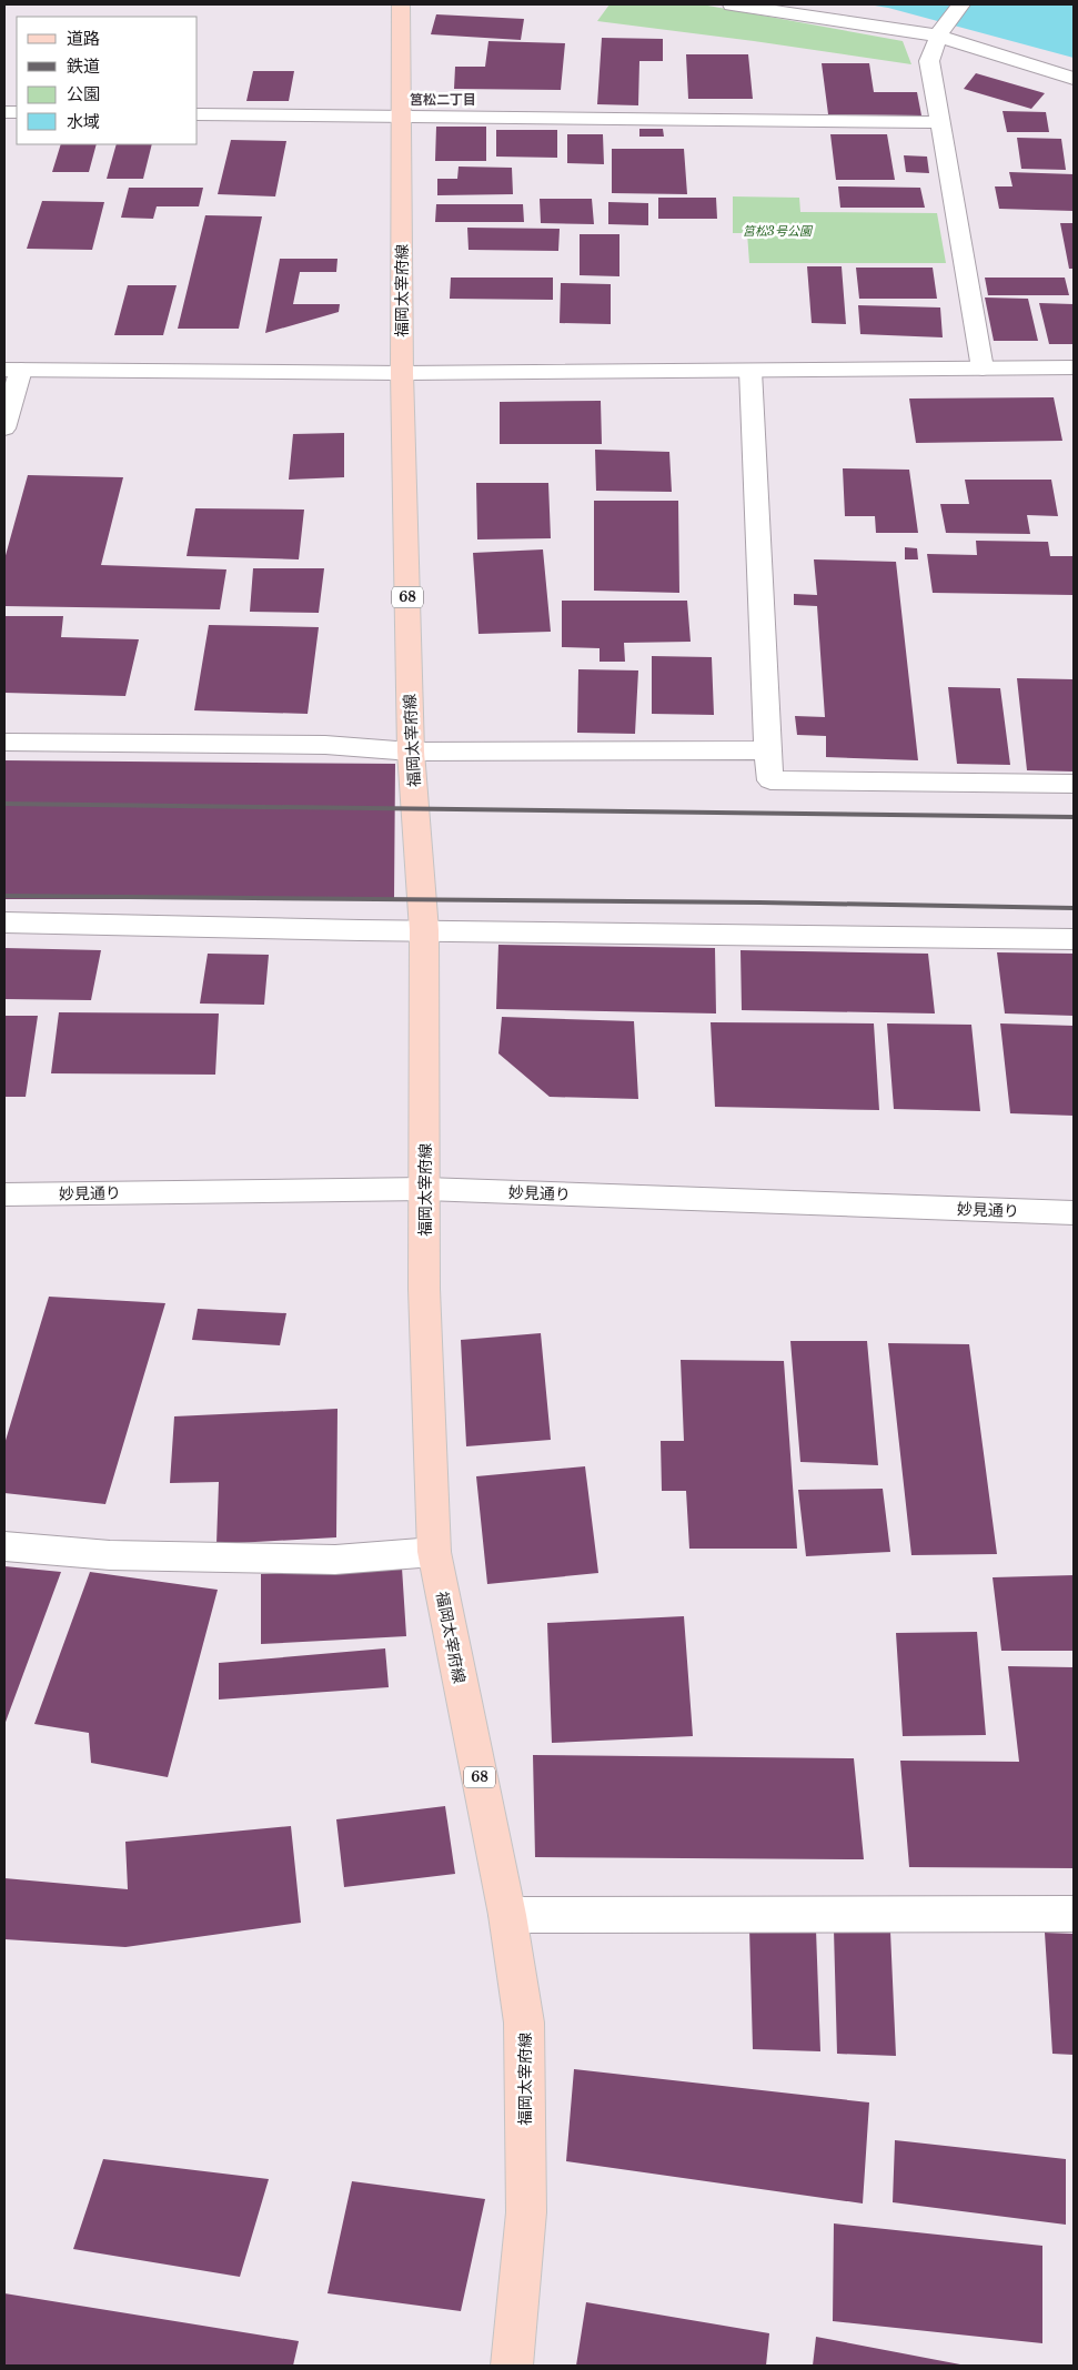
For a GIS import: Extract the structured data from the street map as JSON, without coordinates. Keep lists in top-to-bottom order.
{
  "streets": {
    "main road": ["福岡太宰府線", "68"],
    "street": ["妙見通り"]
  },
  "crossings": [
    ["福岡太宰府線", "妙見通り"]
  ],
  "districts": ["筥松二丁目"],
  "parks": ["筥松3号公園"],
  "legend": [
    "道路",
    "鉄道",
    "公園",
    "水域"
  ]
}
